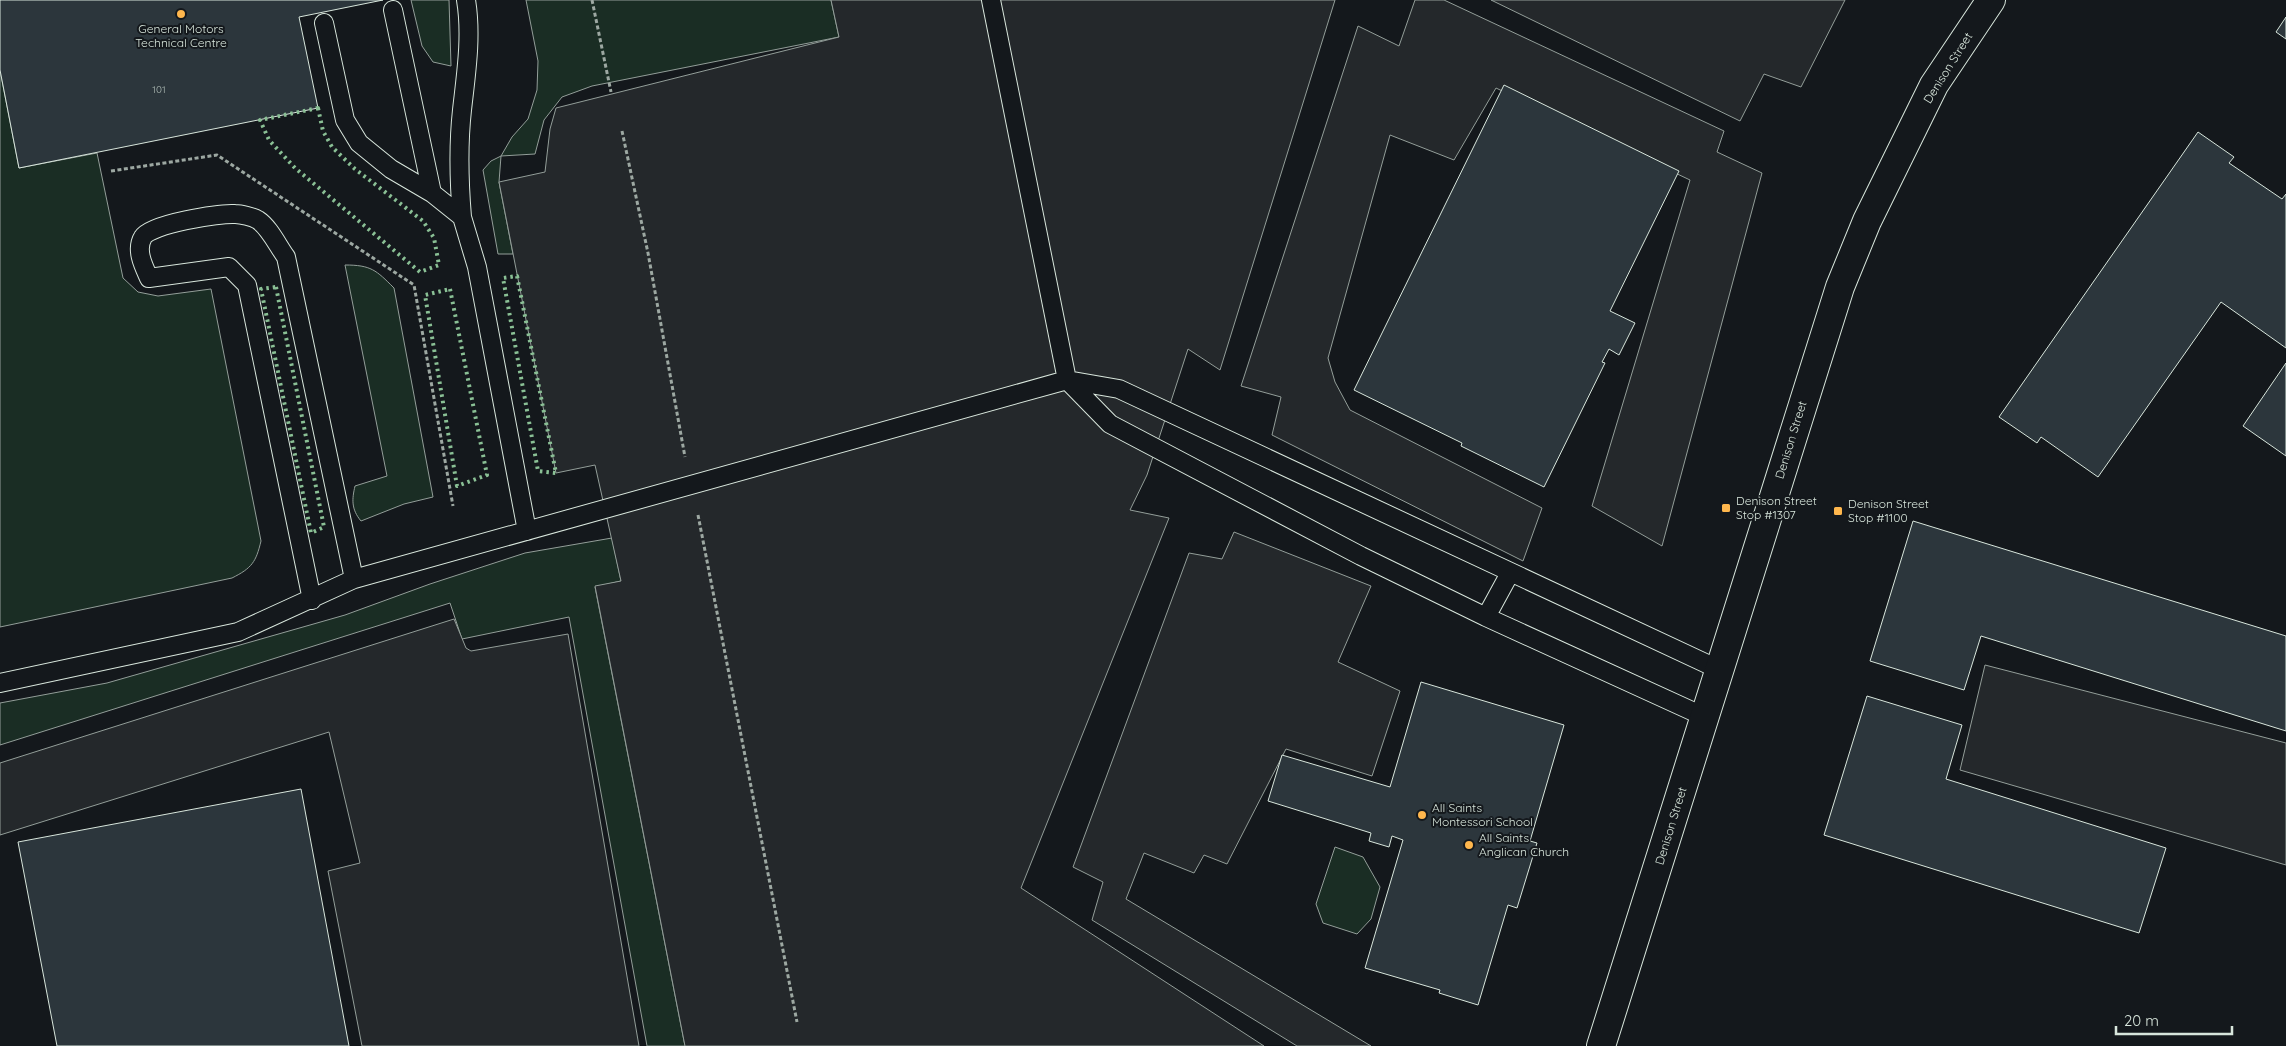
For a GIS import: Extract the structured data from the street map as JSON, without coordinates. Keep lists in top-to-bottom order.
{
  "streets": {
    "main road": ["Denison Street"]
  },
  "places": {
    "other": ["General Motors Technical Centre", "All Saints Montessori School", "All Saints Anglican Church"],
    "transit": ["Denison Street Stop #1307", "Denison Street Stop #1100"]
  },
  "house_numbers": ["101"],
  "scale_bar": "20 m"
}
